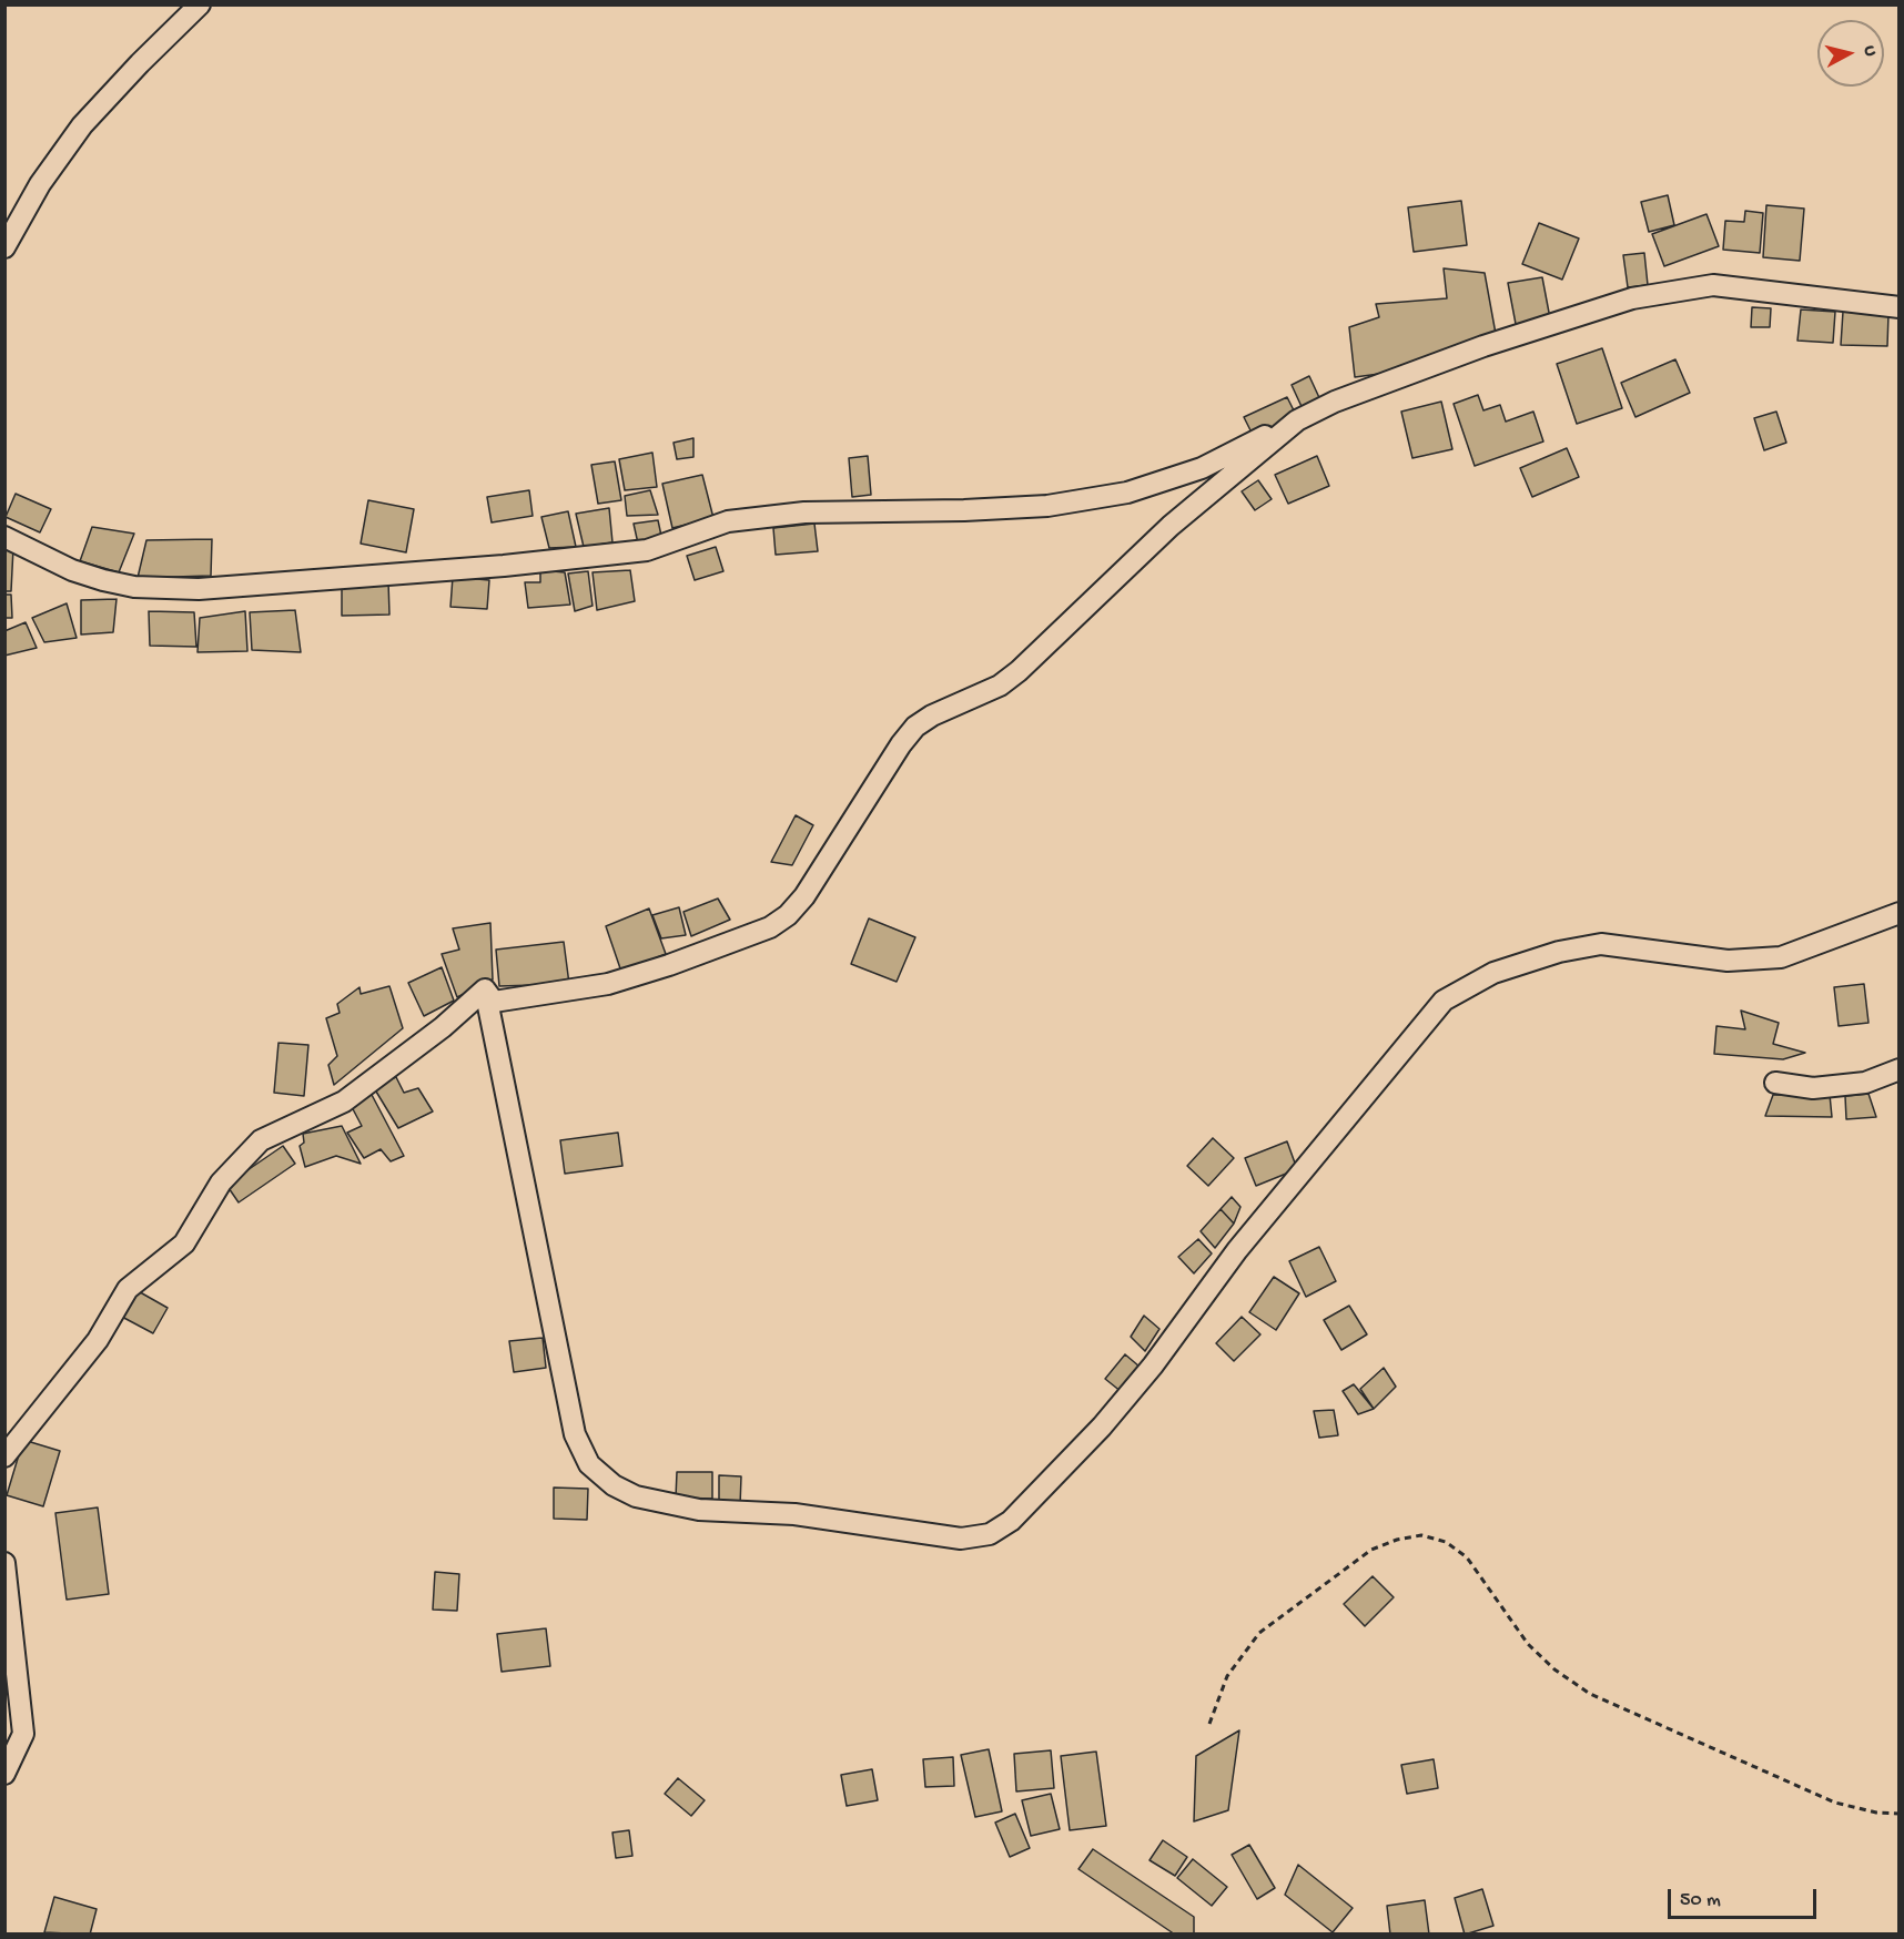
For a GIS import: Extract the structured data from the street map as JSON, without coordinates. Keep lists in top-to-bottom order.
{
  "scale_bar": "50 m",
  "north": "right"
}
